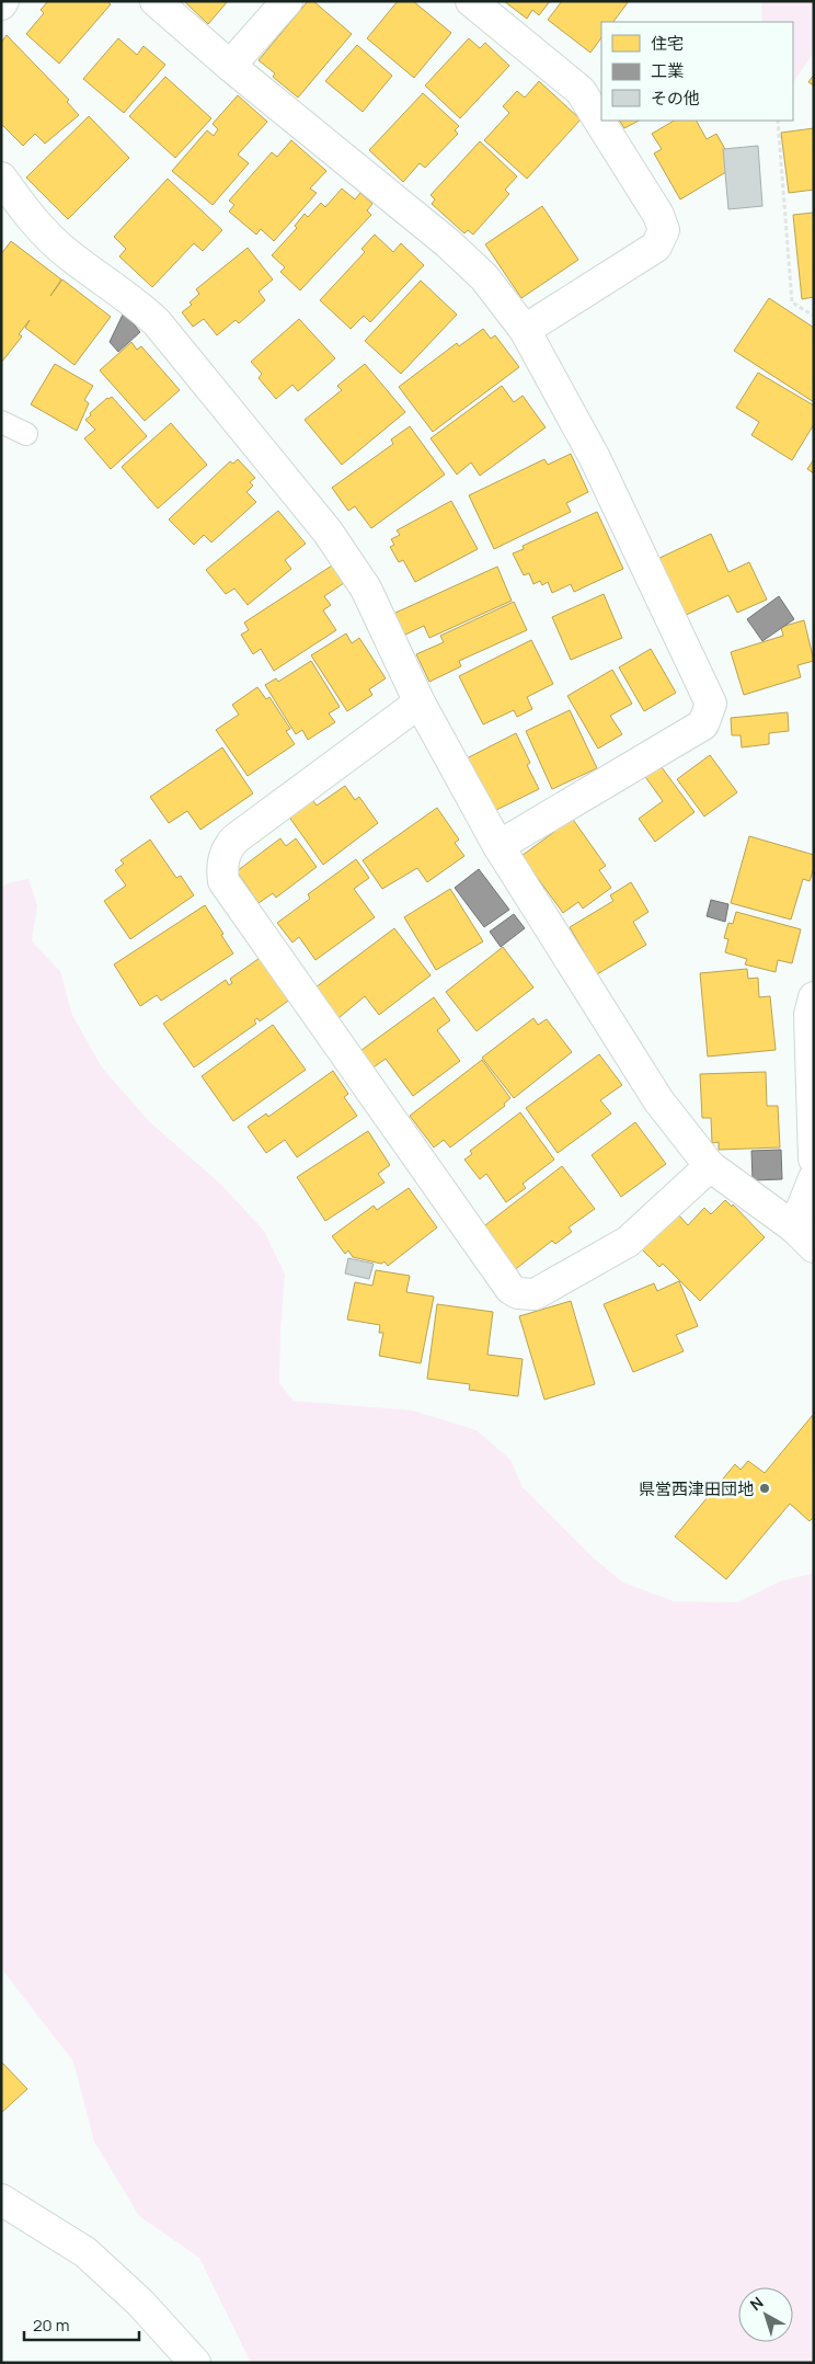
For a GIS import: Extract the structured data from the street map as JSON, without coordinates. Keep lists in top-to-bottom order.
{
  "places": ["県営西津田団地"],
  "legend": ["住宅", "工業", "その他"],
  "scale_bar": "20 m",
  "north": "top left"
}
